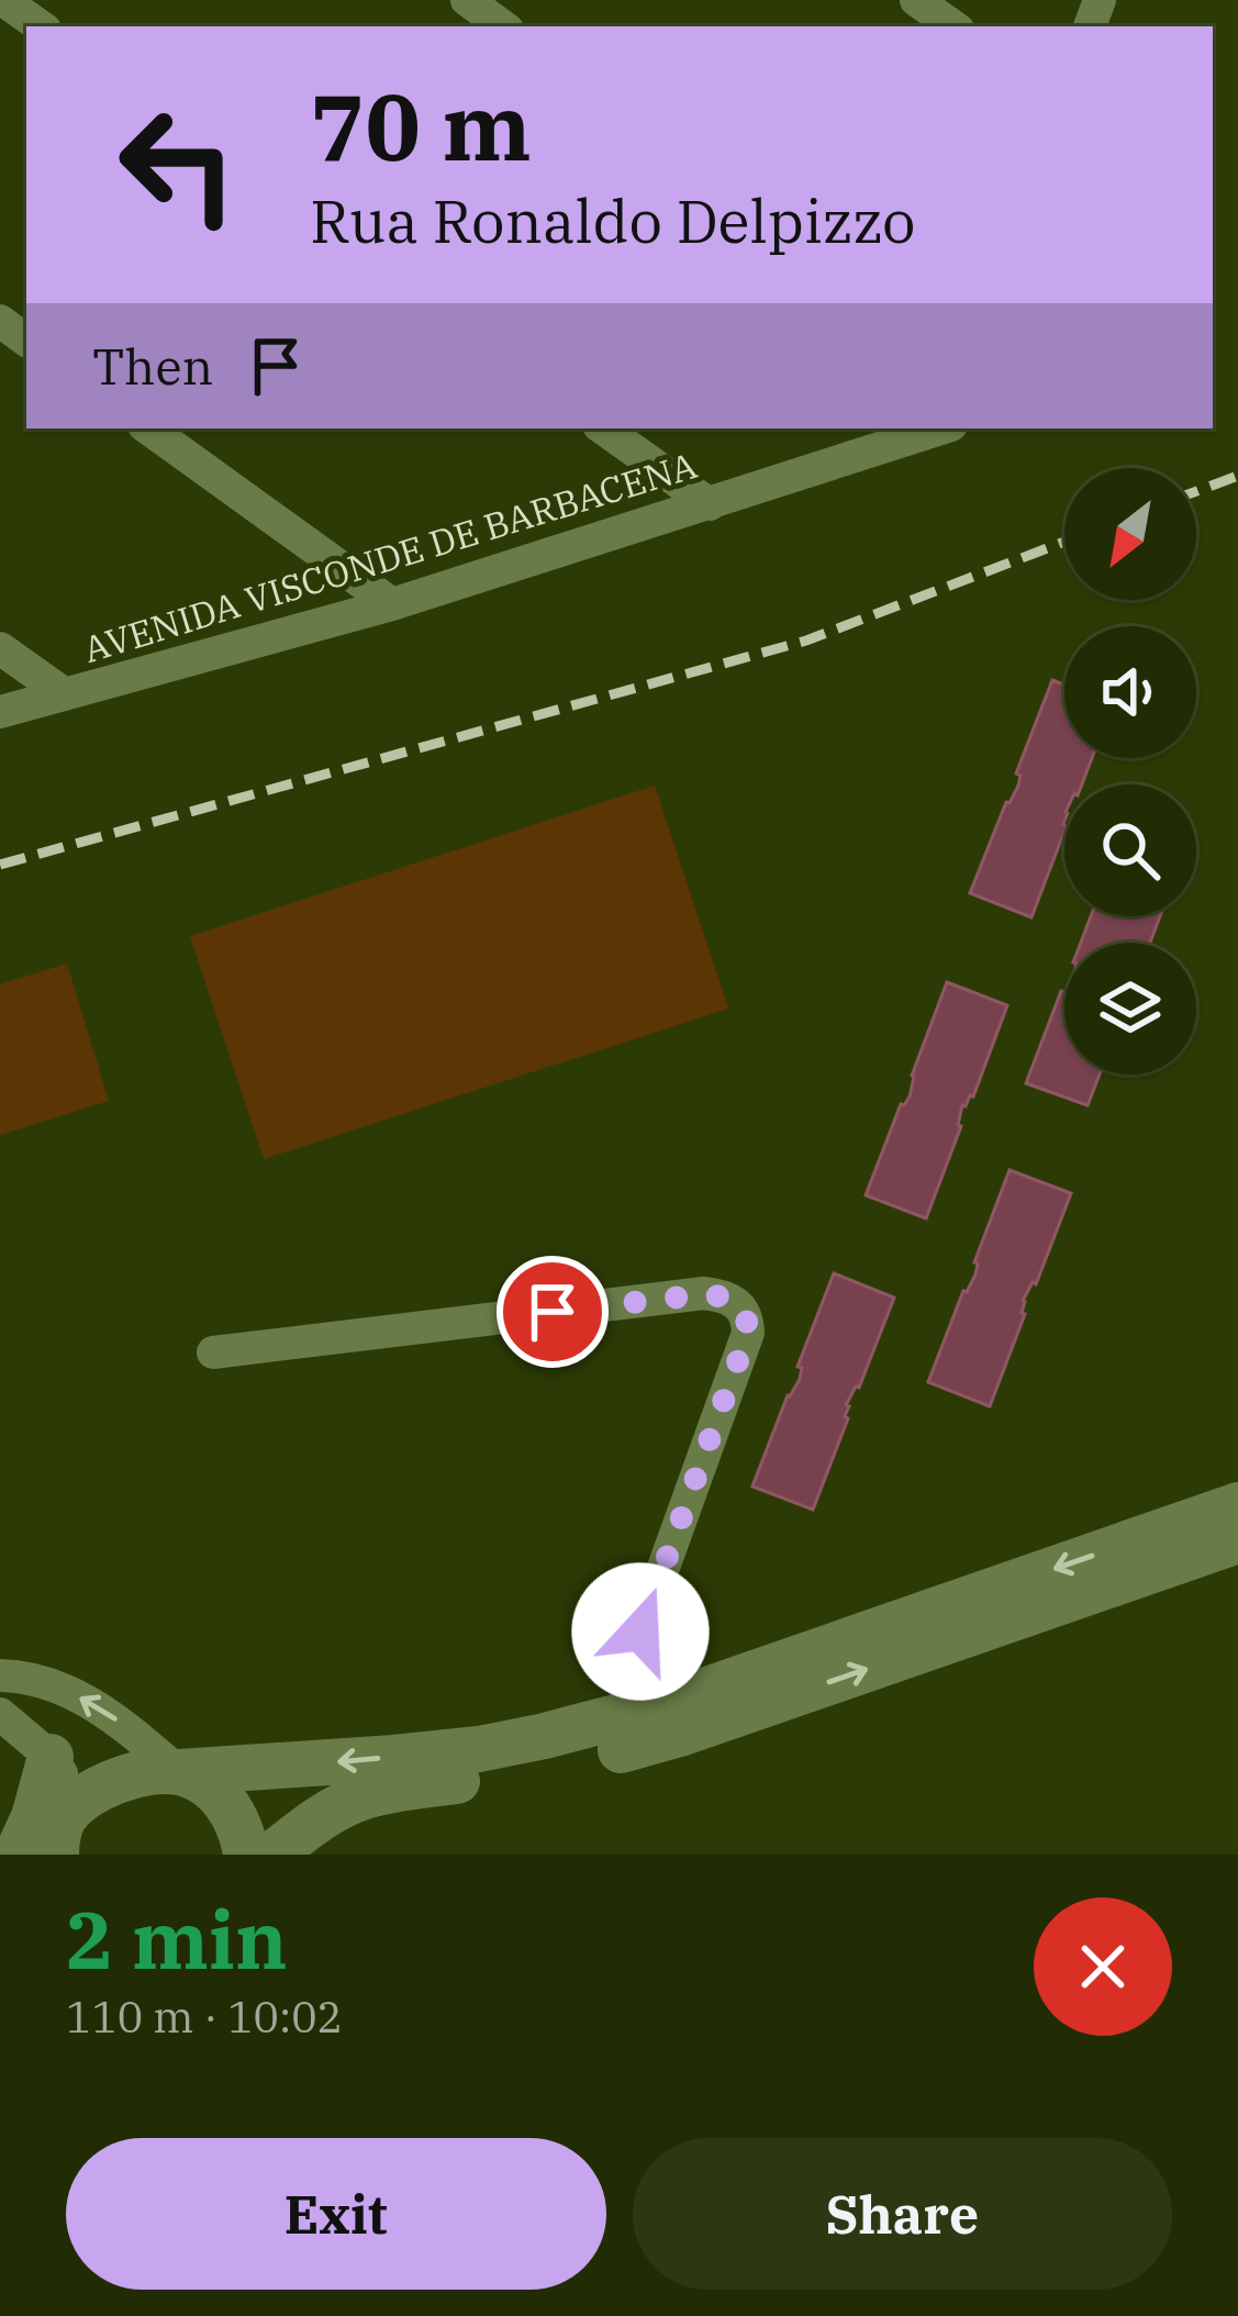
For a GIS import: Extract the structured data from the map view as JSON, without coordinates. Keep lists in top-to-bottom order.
{
  "streets": {
    "street": ["AVENIDA VISCONDE DE BARBACENA"]
  },
  "north": "bottom left",
  "page": {
    "turn": ["70 m", "Rua Ronaldo Delpizzo"],
    "then": "Then",
    "heading": ["2 min", "110 m · 10:02"],
    "buttons": ["Exit", "Share"]
  }
}
